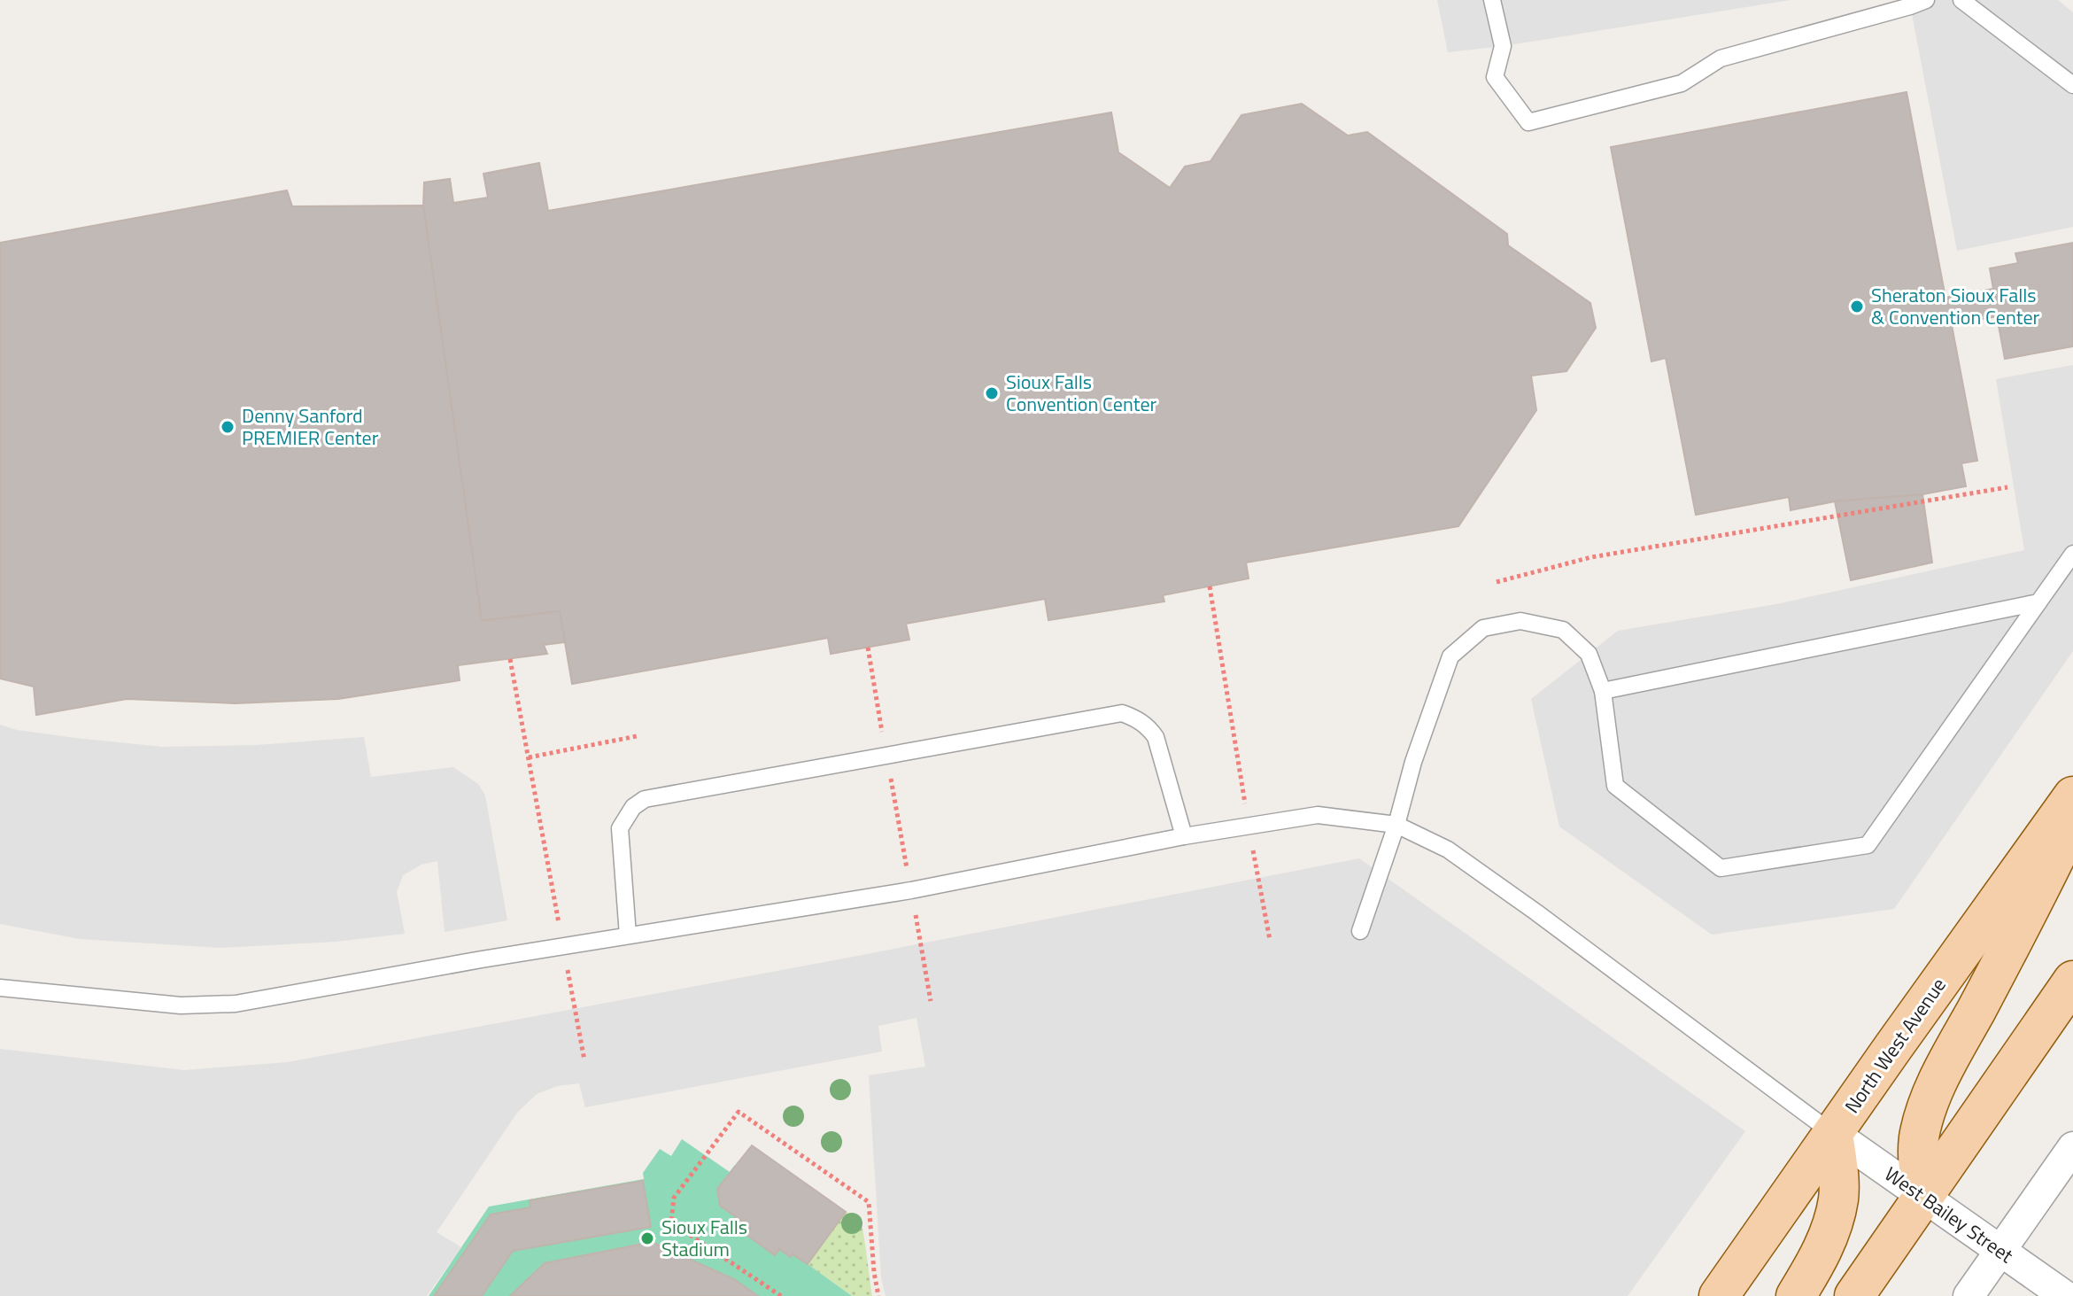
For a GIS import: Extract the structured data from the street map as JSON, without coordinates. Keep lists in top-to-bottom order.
{
  "streets": {
    "main road": ["North West Avenue"],
    "street": ["West Bailey Street"]
  },
  "crossings": [
    ["North West Avenue", "West Bailey Street"]
  ],
  "places": [
    "Sheraton Sioux Falls & Convention Center",
    "Sioux Falls Convention Center",
    "Denny Sanford PREMIER Center",
    "Sioux Falls Stadium"
  ]
}
